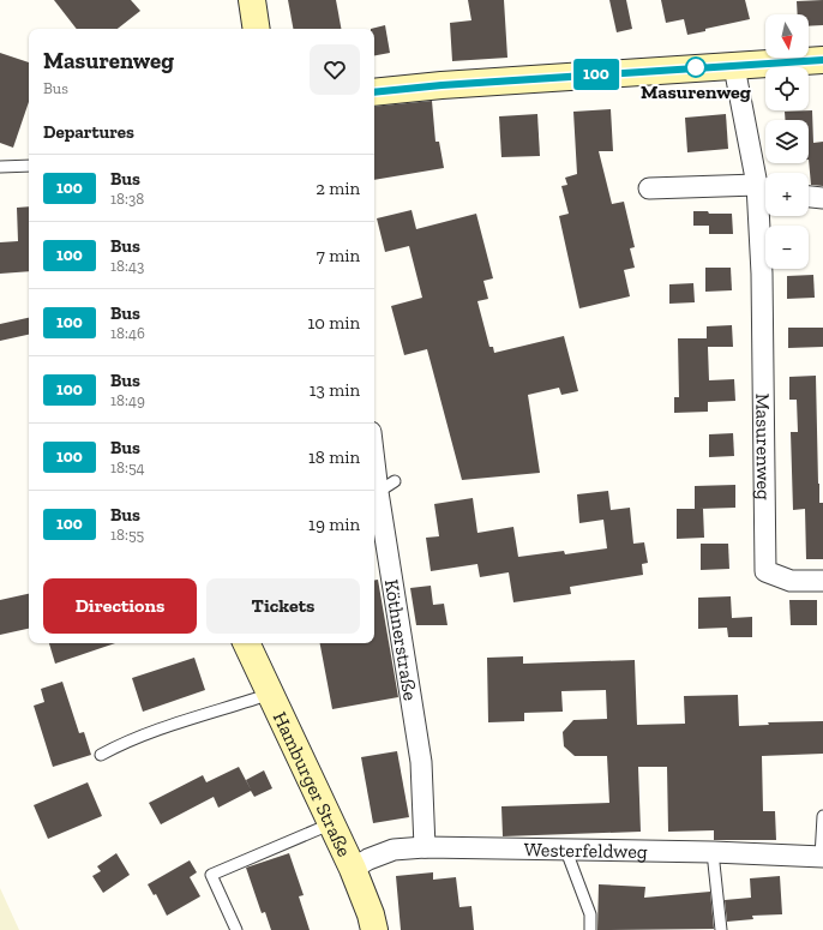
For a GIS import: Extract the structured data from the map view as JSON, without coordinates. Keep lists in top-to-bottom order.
{
  "streets": {
    "street": [
      "Masurenweg",
      "Köthnerstraße",
      "Hamburger Straße",
      "Westerfeldweg"
    ]
  },
  "crossings": [
    ["Köthnerstraße", "Westerfeldweg"],
    ["Hamburger Straße", "Westerfeldweg"]
  ],
  "places": ["Masurenweg"],
  "lines": ["bus line 100"],
  "north": "bottom",
  "page": {
    "on_map": "100",
    "map_buttons": ["+", "−"],
    "heading": [
      ["Masurenweg", "Bus"],
      "Departures"
    ],
    "list": [
      {
        "mark": "100",
        "name": "Bus",
        "note": "18:38",
        "value": "2 min"
      },
      {
        "mark": "100",
        "name": "Bus",
        "note": "18:43",
        "value": "7 min"
      },
      {
        "mark": "100",
        "name": "Bus",
        "note": "18:46",
        "value": "10 min"
      },
      {
        "mark": "100",
        "name": "Bus",
        "note": "18:49",
        "value": "13 min"
      },
      {
        "mark": "100",
        "name": "Bus",
        "note": "18:54",
        "value": "18 min"
      },
      {
        "mark": "100",
        "name": "Bus",
        "note": "18:55",
        "value": "19 min"
      }
    ],
    "buttons": ["Directions", "Tickets"]
  }
}
